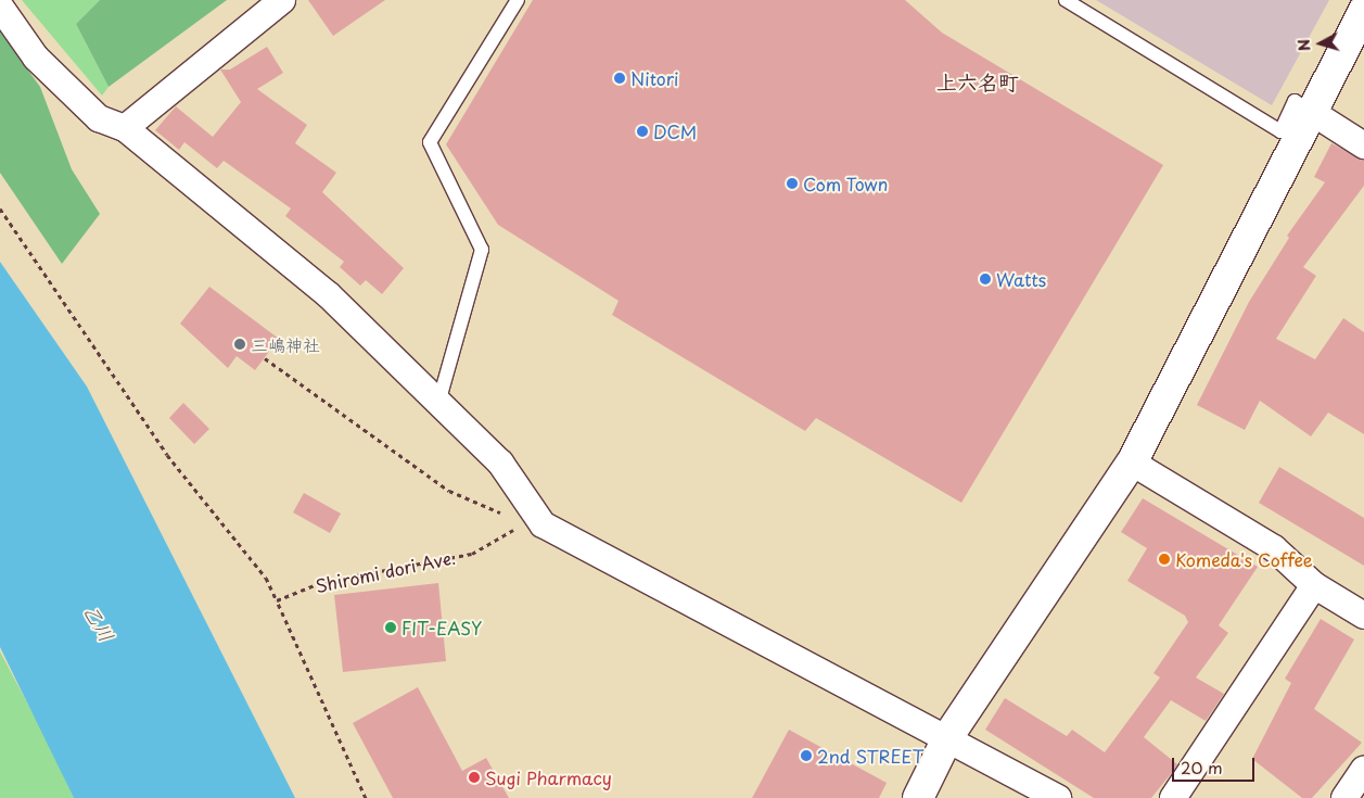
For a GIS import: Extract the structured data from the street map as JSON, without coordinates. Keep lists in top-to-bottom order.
{
  "streets": {
    "path": ["Shiromi dori Ave."]
  },
  "districts": ["上六名町"],
  "water": ["乙川"],
  "places": [
    "Nitori",
    "DCM",
    "Com Town",
    "Watts",
    "三嶋神社",
    "Komeda's Coffee",
    "FIT-EASY",
    "2nd STREET",
    "Sugi Pharmacy"
  ],
  "scale_bar": "20 m",
  "north": "left"
}
